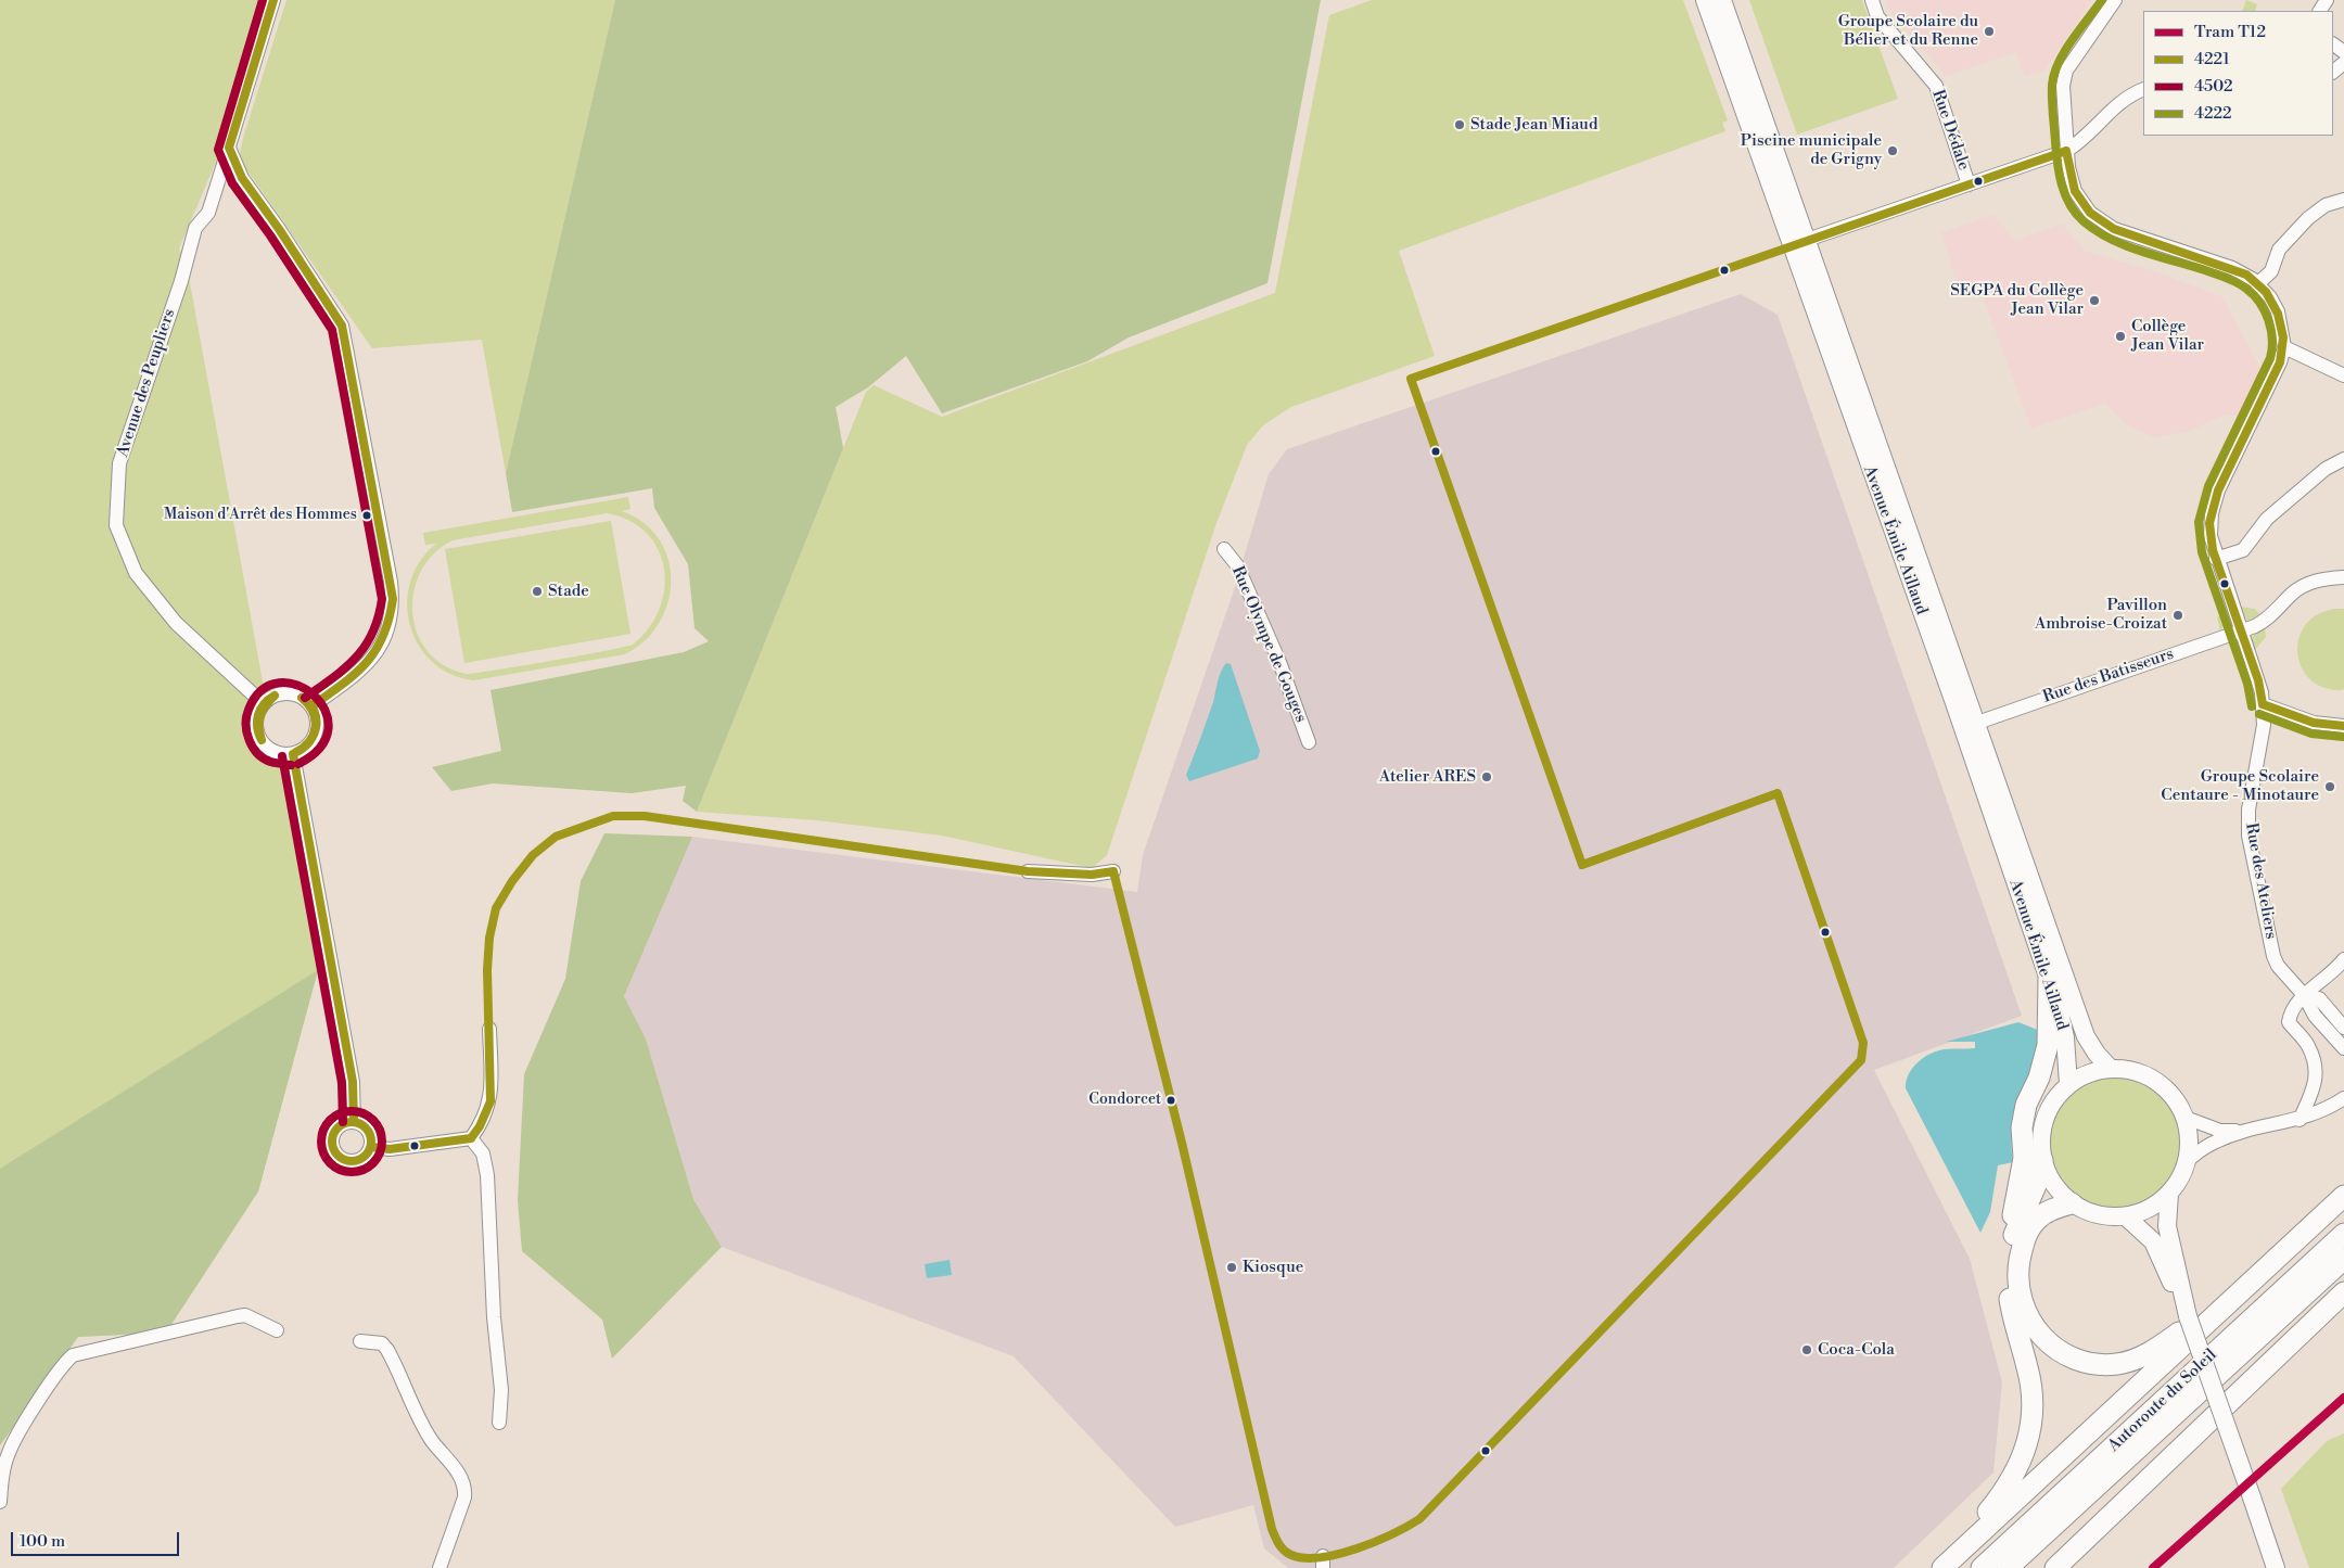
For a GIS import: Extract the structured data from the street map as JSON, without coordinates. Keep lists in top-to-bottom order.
{
  "streets": {
    "highway": ["Autoroute du Soleil"],
    "main road": ["Avenue Émile Aillaud"],
    "street": [
      "Rue Dédale",
      "Avenue des Peupliers",
      "Rue Olympe de Gouges",
      "Rue des Batisseurs",
      "Rue des Ateliers"
    ]
  },
  "crossings": [
    ["Avenue Émile Aillaud", "Rue des Batisseurs"],
    ["Rue des Batisseurs", "Rue des Ateliers"]
  ],
  "places": [
    "Groupe Scolaire du Bélier et du Renne",
    "Stade Jean Miaud",
    "Piscine municipale de Grigny",
    "SEGPA du Collège Jean Vilar",
    "Collège Jean Vilar",
    "Maison d'Arrêt des Hommes",
    "Stade",
    "Pavillon Ambroise-Croizat",
    "Atelier ARES",
    "Groupe Scolaire Centaure - Minotaure",
    "Condorcet",
    "Kiosque",
    "Coca-Cola"
  ],
  "lines": [
    "transit line 4221",
    "transit line 4502",
    "transit line 4222",
    "tram line T12"
  ],
  "legend": [
    "Tram T12",
    "4221",
    "4502",
    "4222"
  ],
  "scale_bar": "100 m"
}
